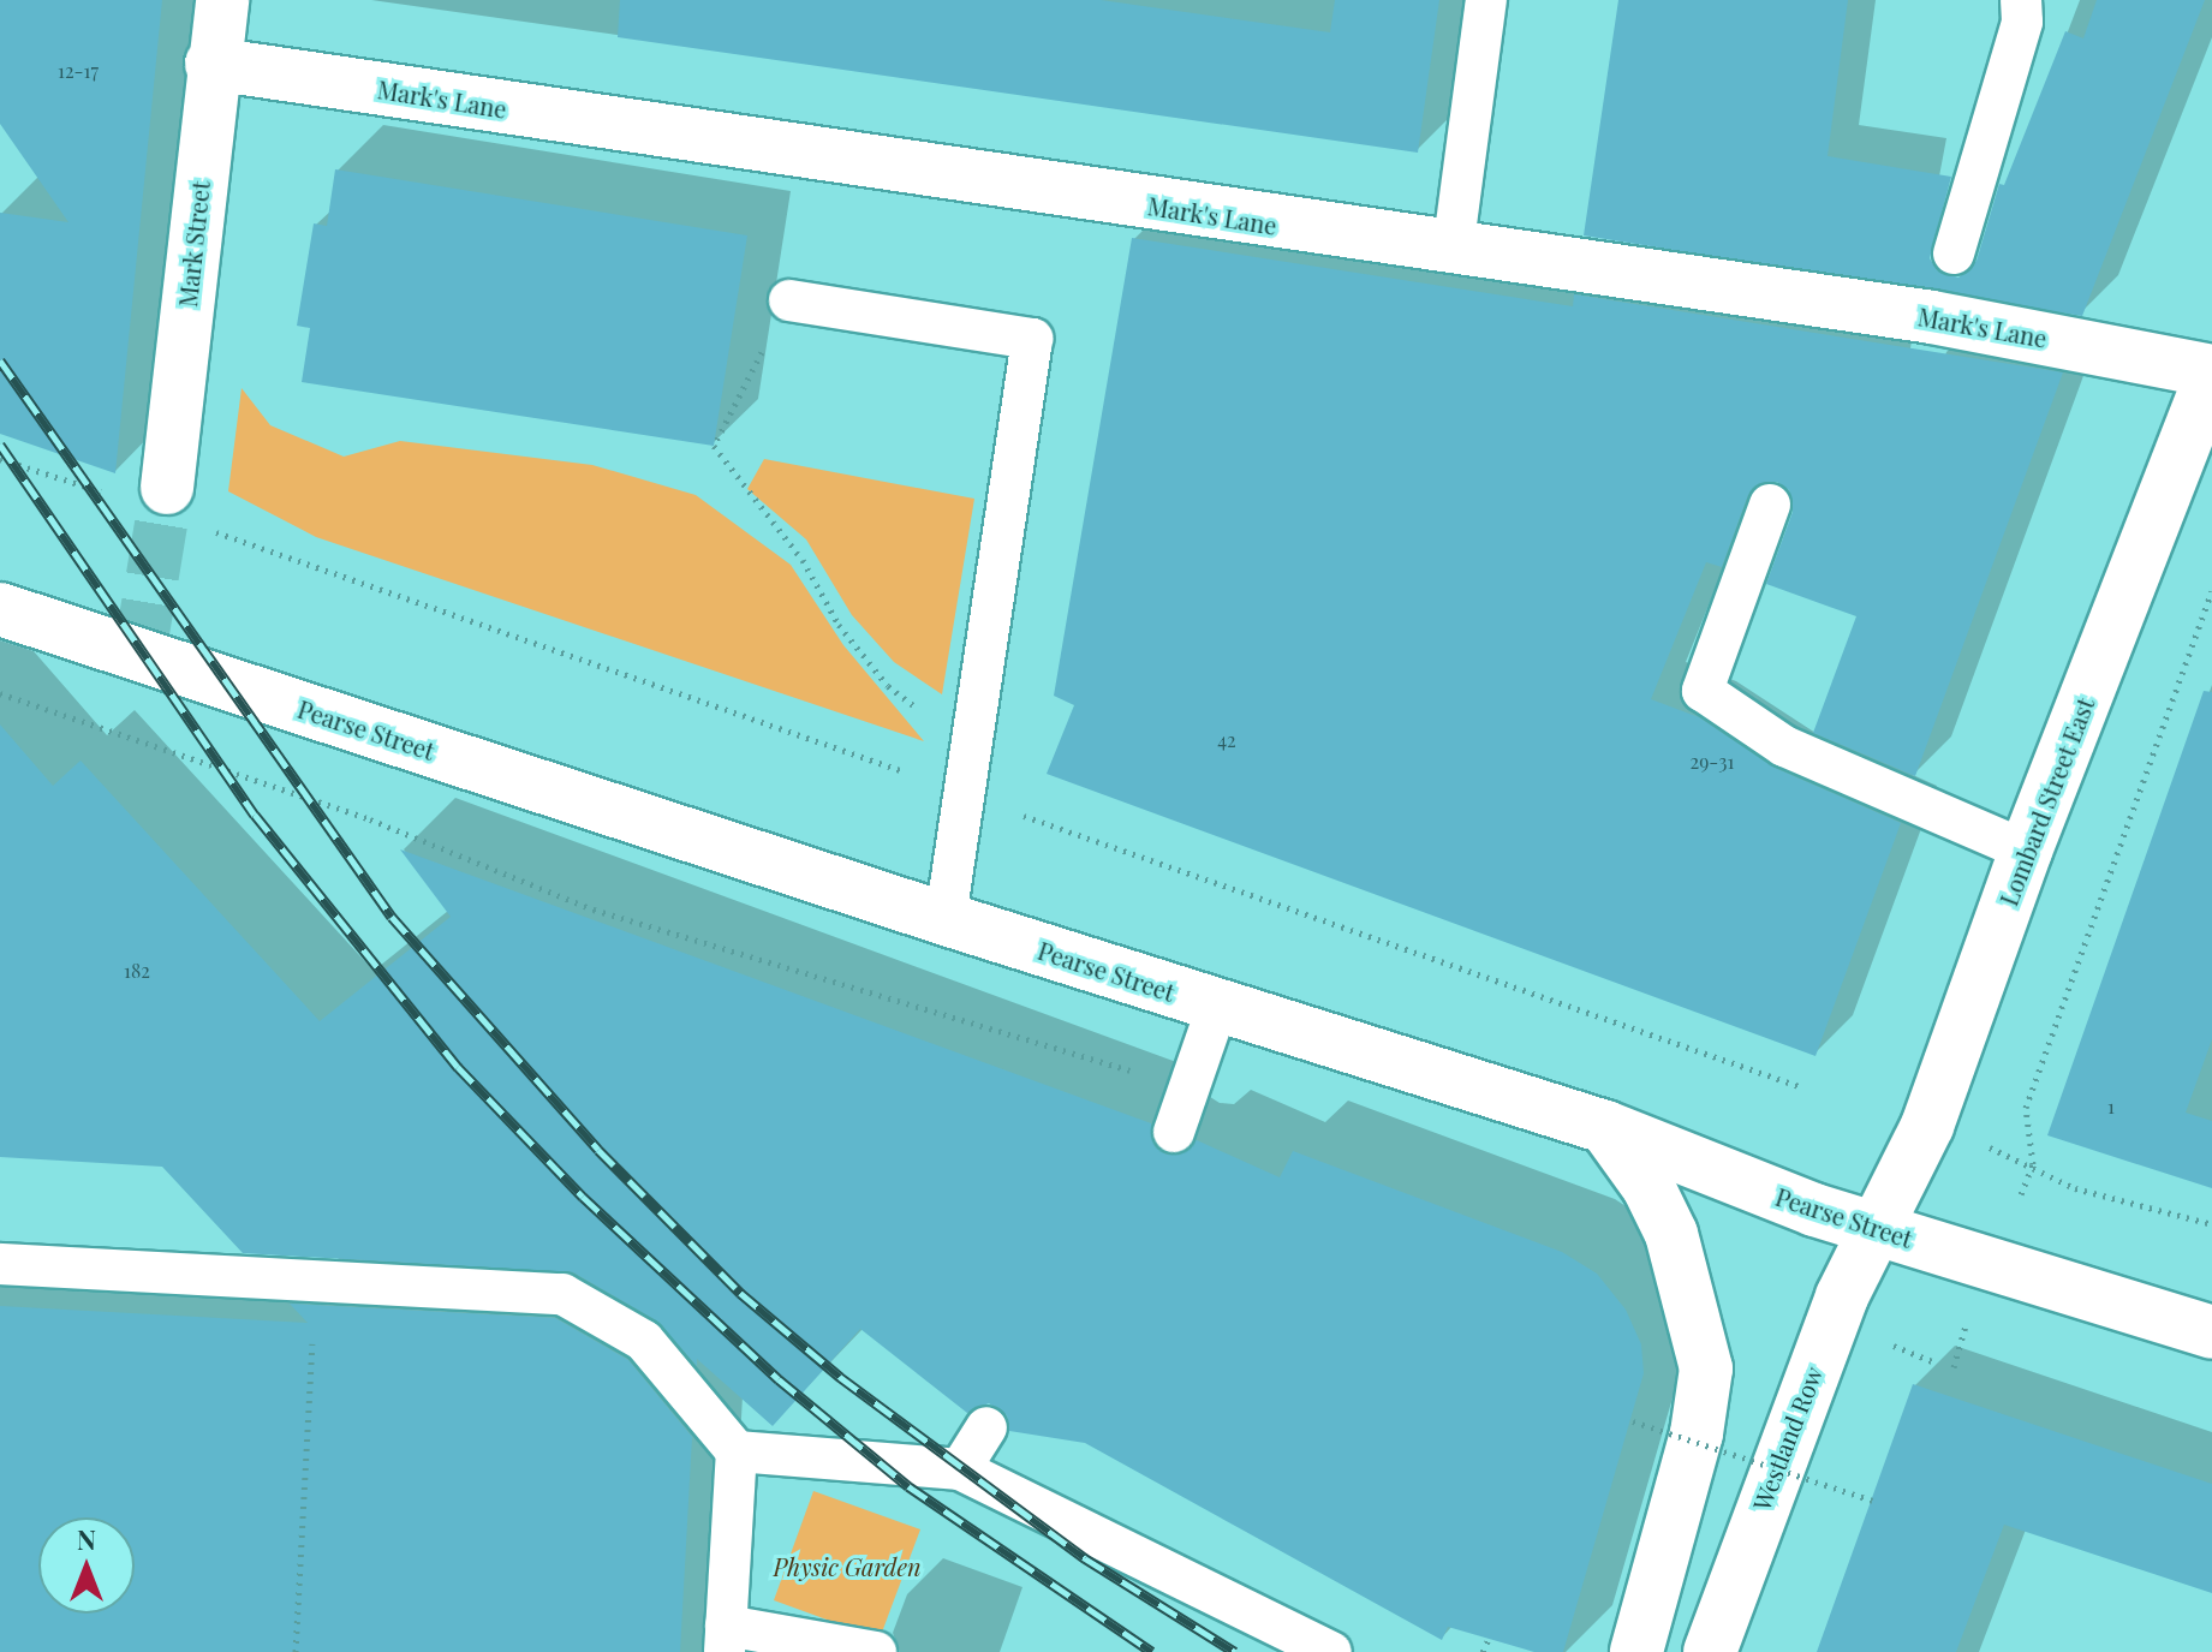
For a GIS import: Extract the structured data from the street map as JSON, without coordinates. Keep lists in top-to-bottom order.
{
  "streets": {
    "main road": [
      "Mark's Lane",
      "Mark Street",
      "Pearse Street",
      "Lombard Street East",
      "Westland Row"
    ]
  },
  "crossings": [
    ["Mark's Lane", "Mark Street"],
    ["Mark's Lane", "Lombard Street East"],
    ["Pearse Street", "Lombard Street East"],
    ["Pearse Street", "Westland Row"],
    ["Lombard Street East", "Westland Row"]
  ],
  "parks": ["Physic Garden"],
  "house_numbers": [
    "12-17",
    "42",
    "29-31",
    "182",
    "1"
  ],
  "north": "top"
}
